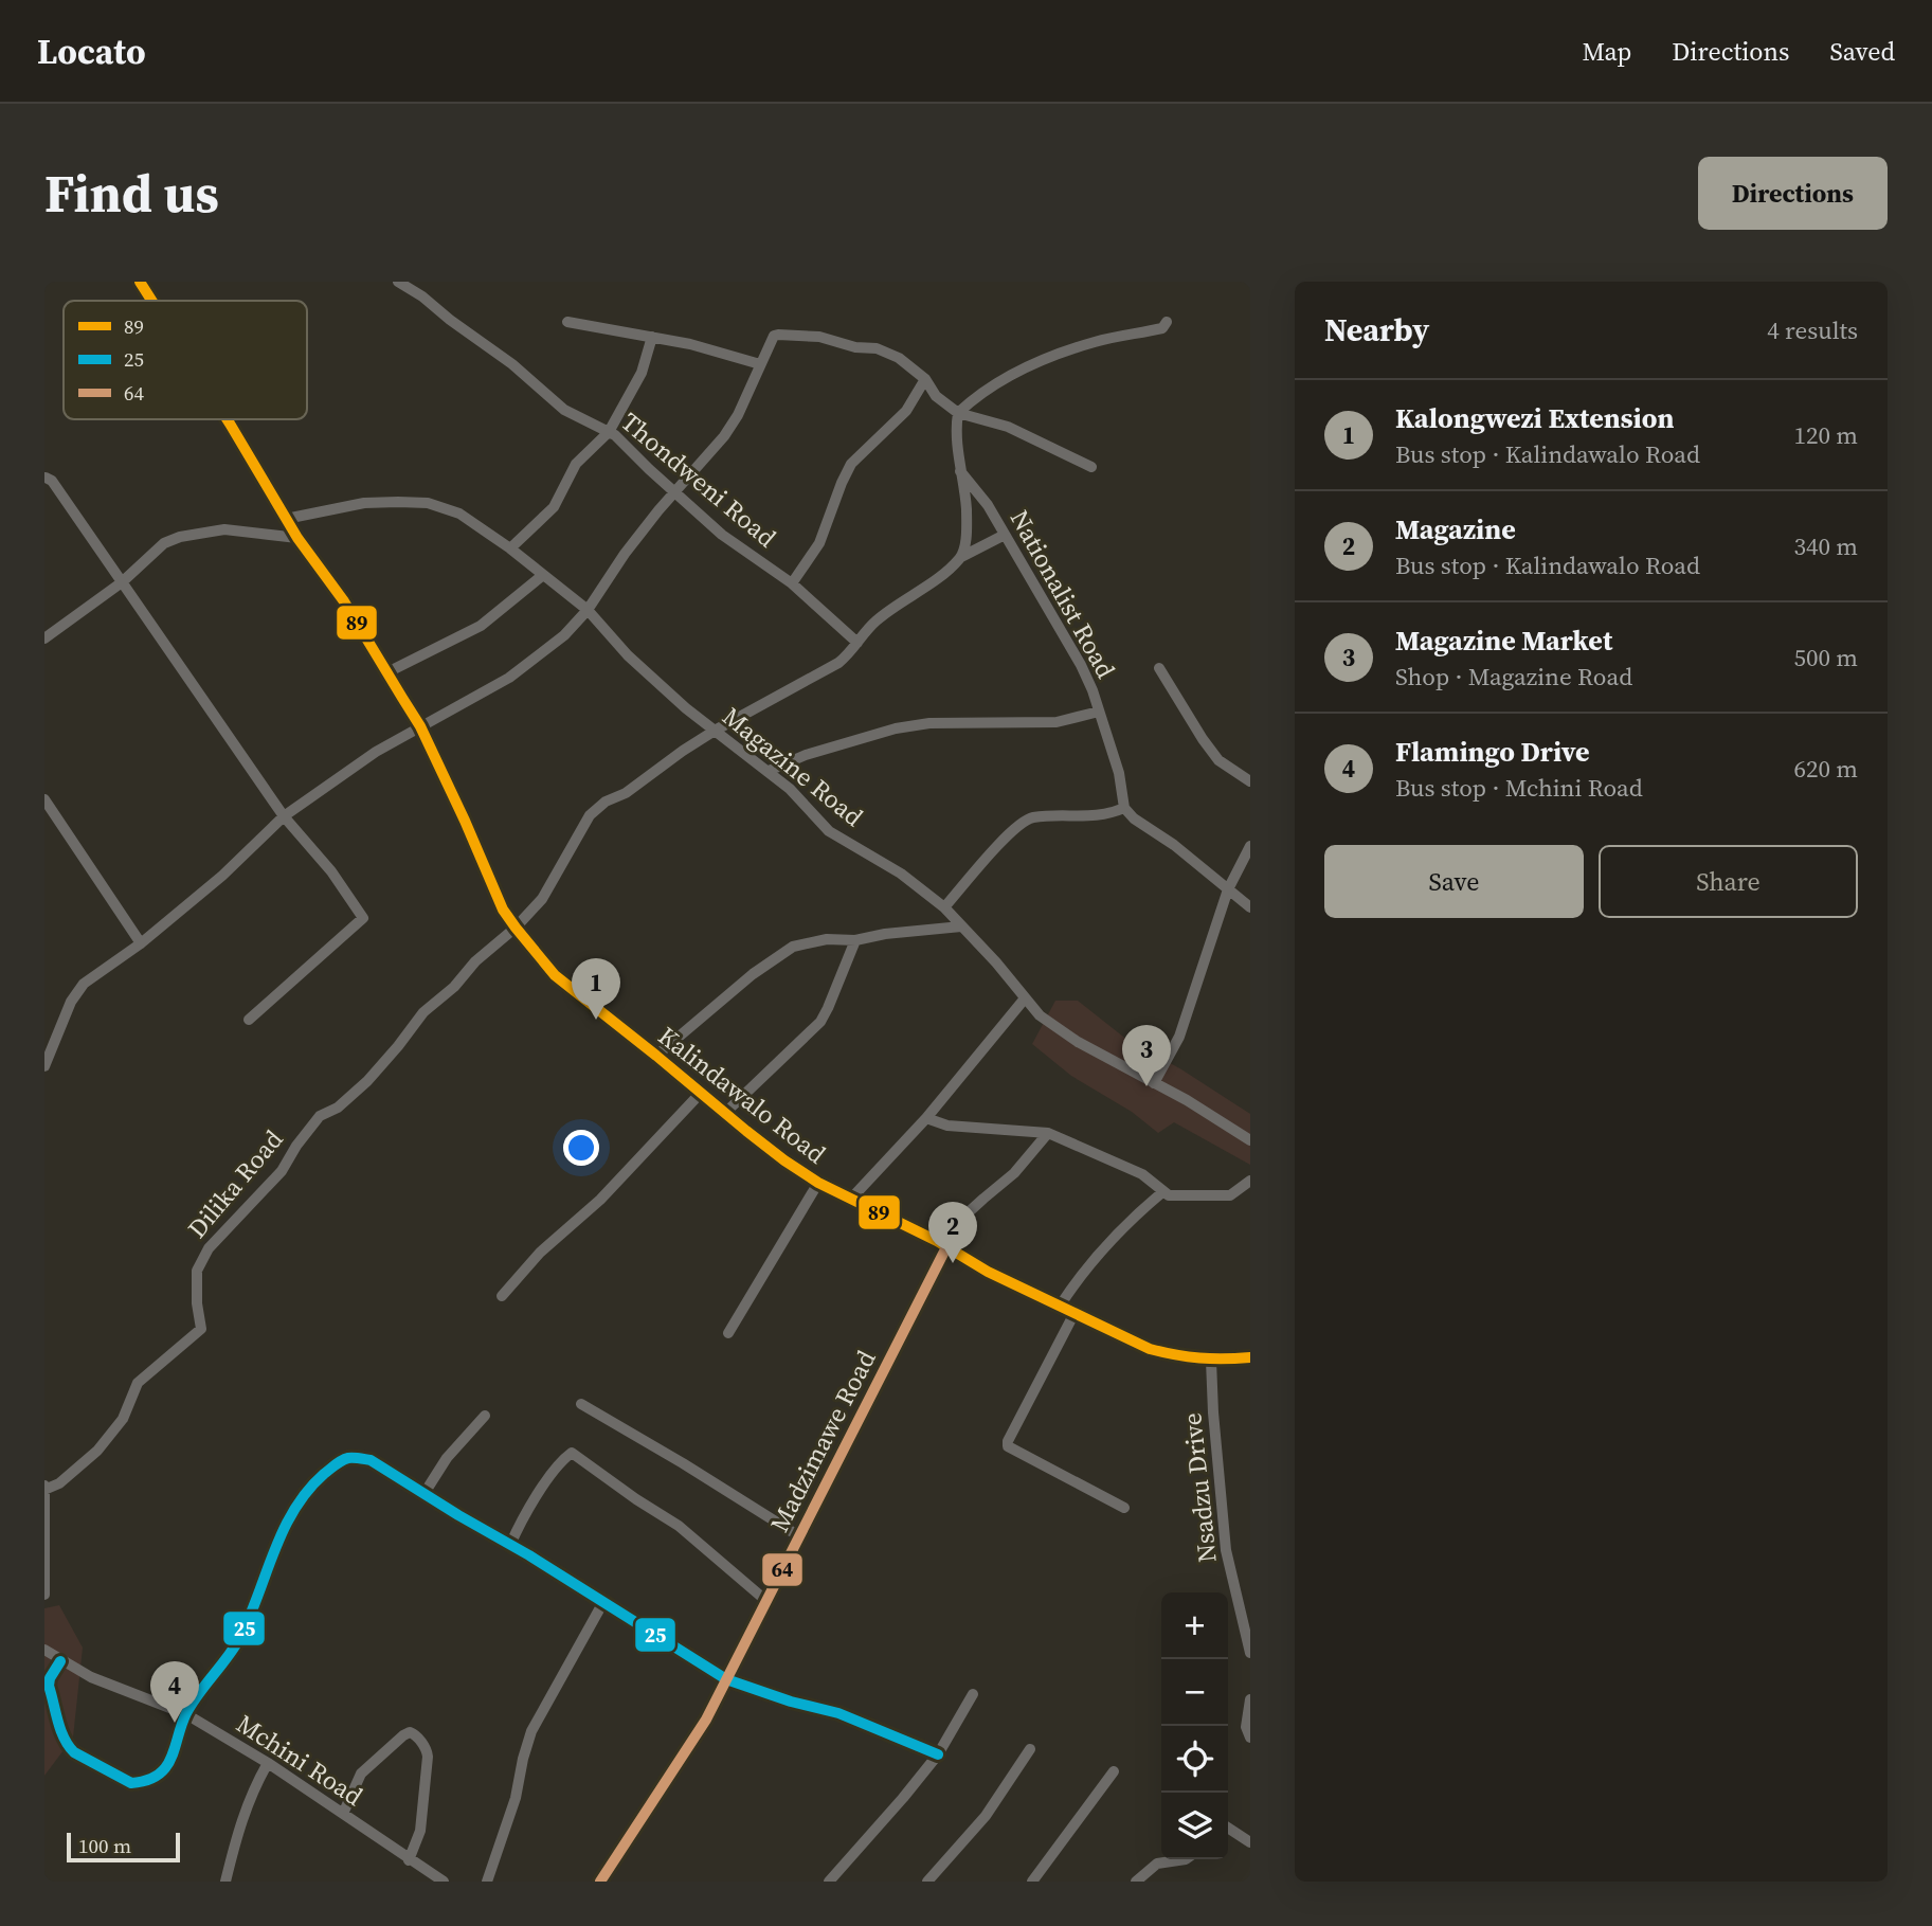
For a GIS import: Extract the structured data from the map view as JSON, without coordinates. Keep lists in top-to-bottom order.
{
  "streets": {
    "street": [
      "Thondweni Road",
      "Nationalist Road",
      "Magazine Road",
      "Kalindawalo Road",
      "Dilika Road",
      "Madzimawe Road",
      "Nsadzu Drive",
      "Mchini Road"
    ]
  },
  "crossings": [
    ["Magazine Road", "Kalindawalo Road"],
    ["Kalindawalo Road", "Dilika Road"],
    ["Kalindawalo Road", "Madzimawe Road"],
    ["Kalindawalo Road", "Nsadzu Drive"]
  ],
  "lines": ["transit line 89", "transit line 64", "transit line 25"],
  "legend": ["89", "25", "64"],
  "scale_bar": "100 m",
  "page": {
    "header": "Locato",
    "nav": ["Map", "Directions", "Saved"],
    "buttons": [
      "Directions",
      ["Save", "Share"]
    ],
    "title": "Find us",
    "heading": ["Nearby", "4 results"],
    "list": [
      {
        "mark": "1",
        "name": "Kalongwezi Extension",
        "note": "Bus stop · Kalindawalo Road",
        "value": "120 m"
      },
      {
        "mark": "2",
        "name": "Magazine",
        "note": "Bus stop · Kalindawalo Road",
        "value": "340 m"
      },
      {
        "mark": "3",
        "name": "Magazine Market",
        "note": "Shop · Magazine Road",
        "value": "500 m"
      },
      {
        "mark": "4",
        "name": "Flamingo Drive",
        "note": "Bus stop · Mchini Road",
        "value": "620 m"
      }
    ],
    "pins": [
      "1",
      "3",
      "2",
      "4"
    ],
    "map_buttons": ["+", "−"],
    "scale": "100 m"
  }
}
